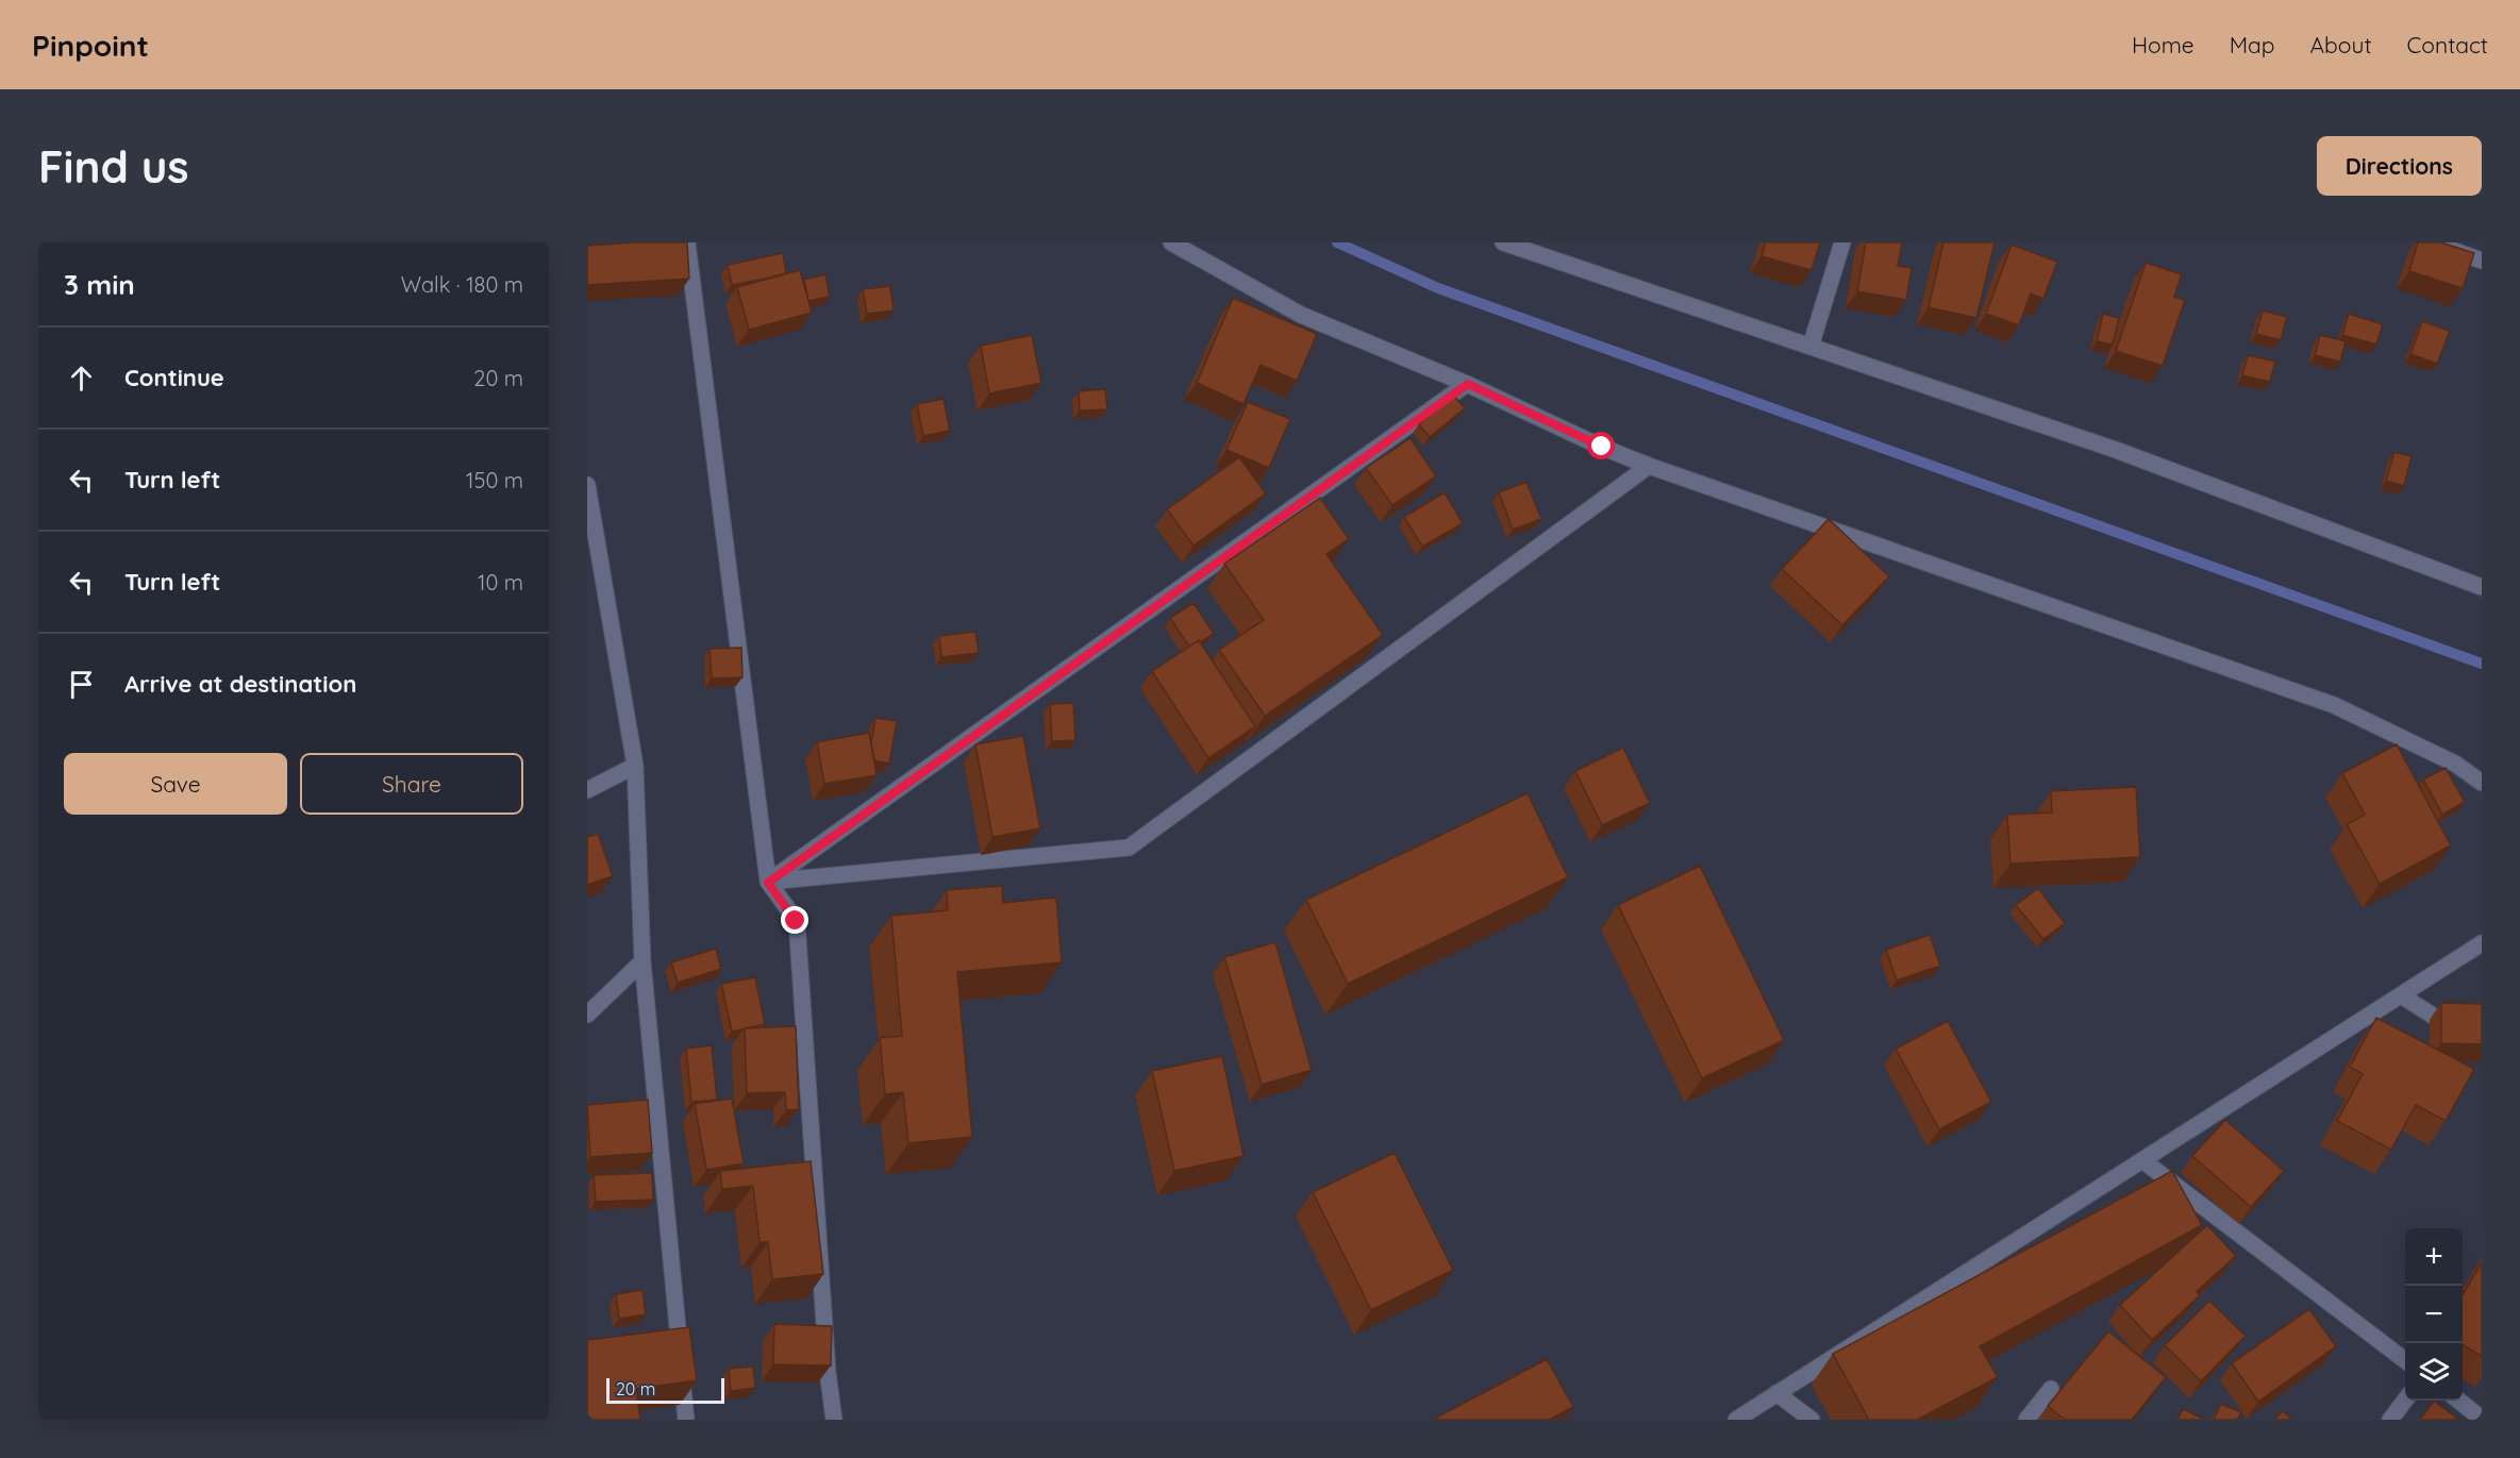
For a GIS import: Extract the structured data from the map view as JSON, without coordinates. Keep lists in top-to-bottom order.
{
  "scale_bar": "20 m",
  "page": {
    "header": "Pinpoint",
    "nav": [
      "Home",
      "Map",
      "About",
      "Contact"
    ],
    "buttons": [
      "Directions",
      ["Save", "Share"]
    ],
    "title": "Find us",
    "heading": ["3 min", "Walk · 180 m"],
    "list": [
      ["Continue", "20 m"],
      ["Turn left", "150 m"],
      ["Turn left", "10 m"],
      "Arrive at destination"
    ],
    "map_buttons": ["+", "−"],
    "scale": "20 m"
  }
}
